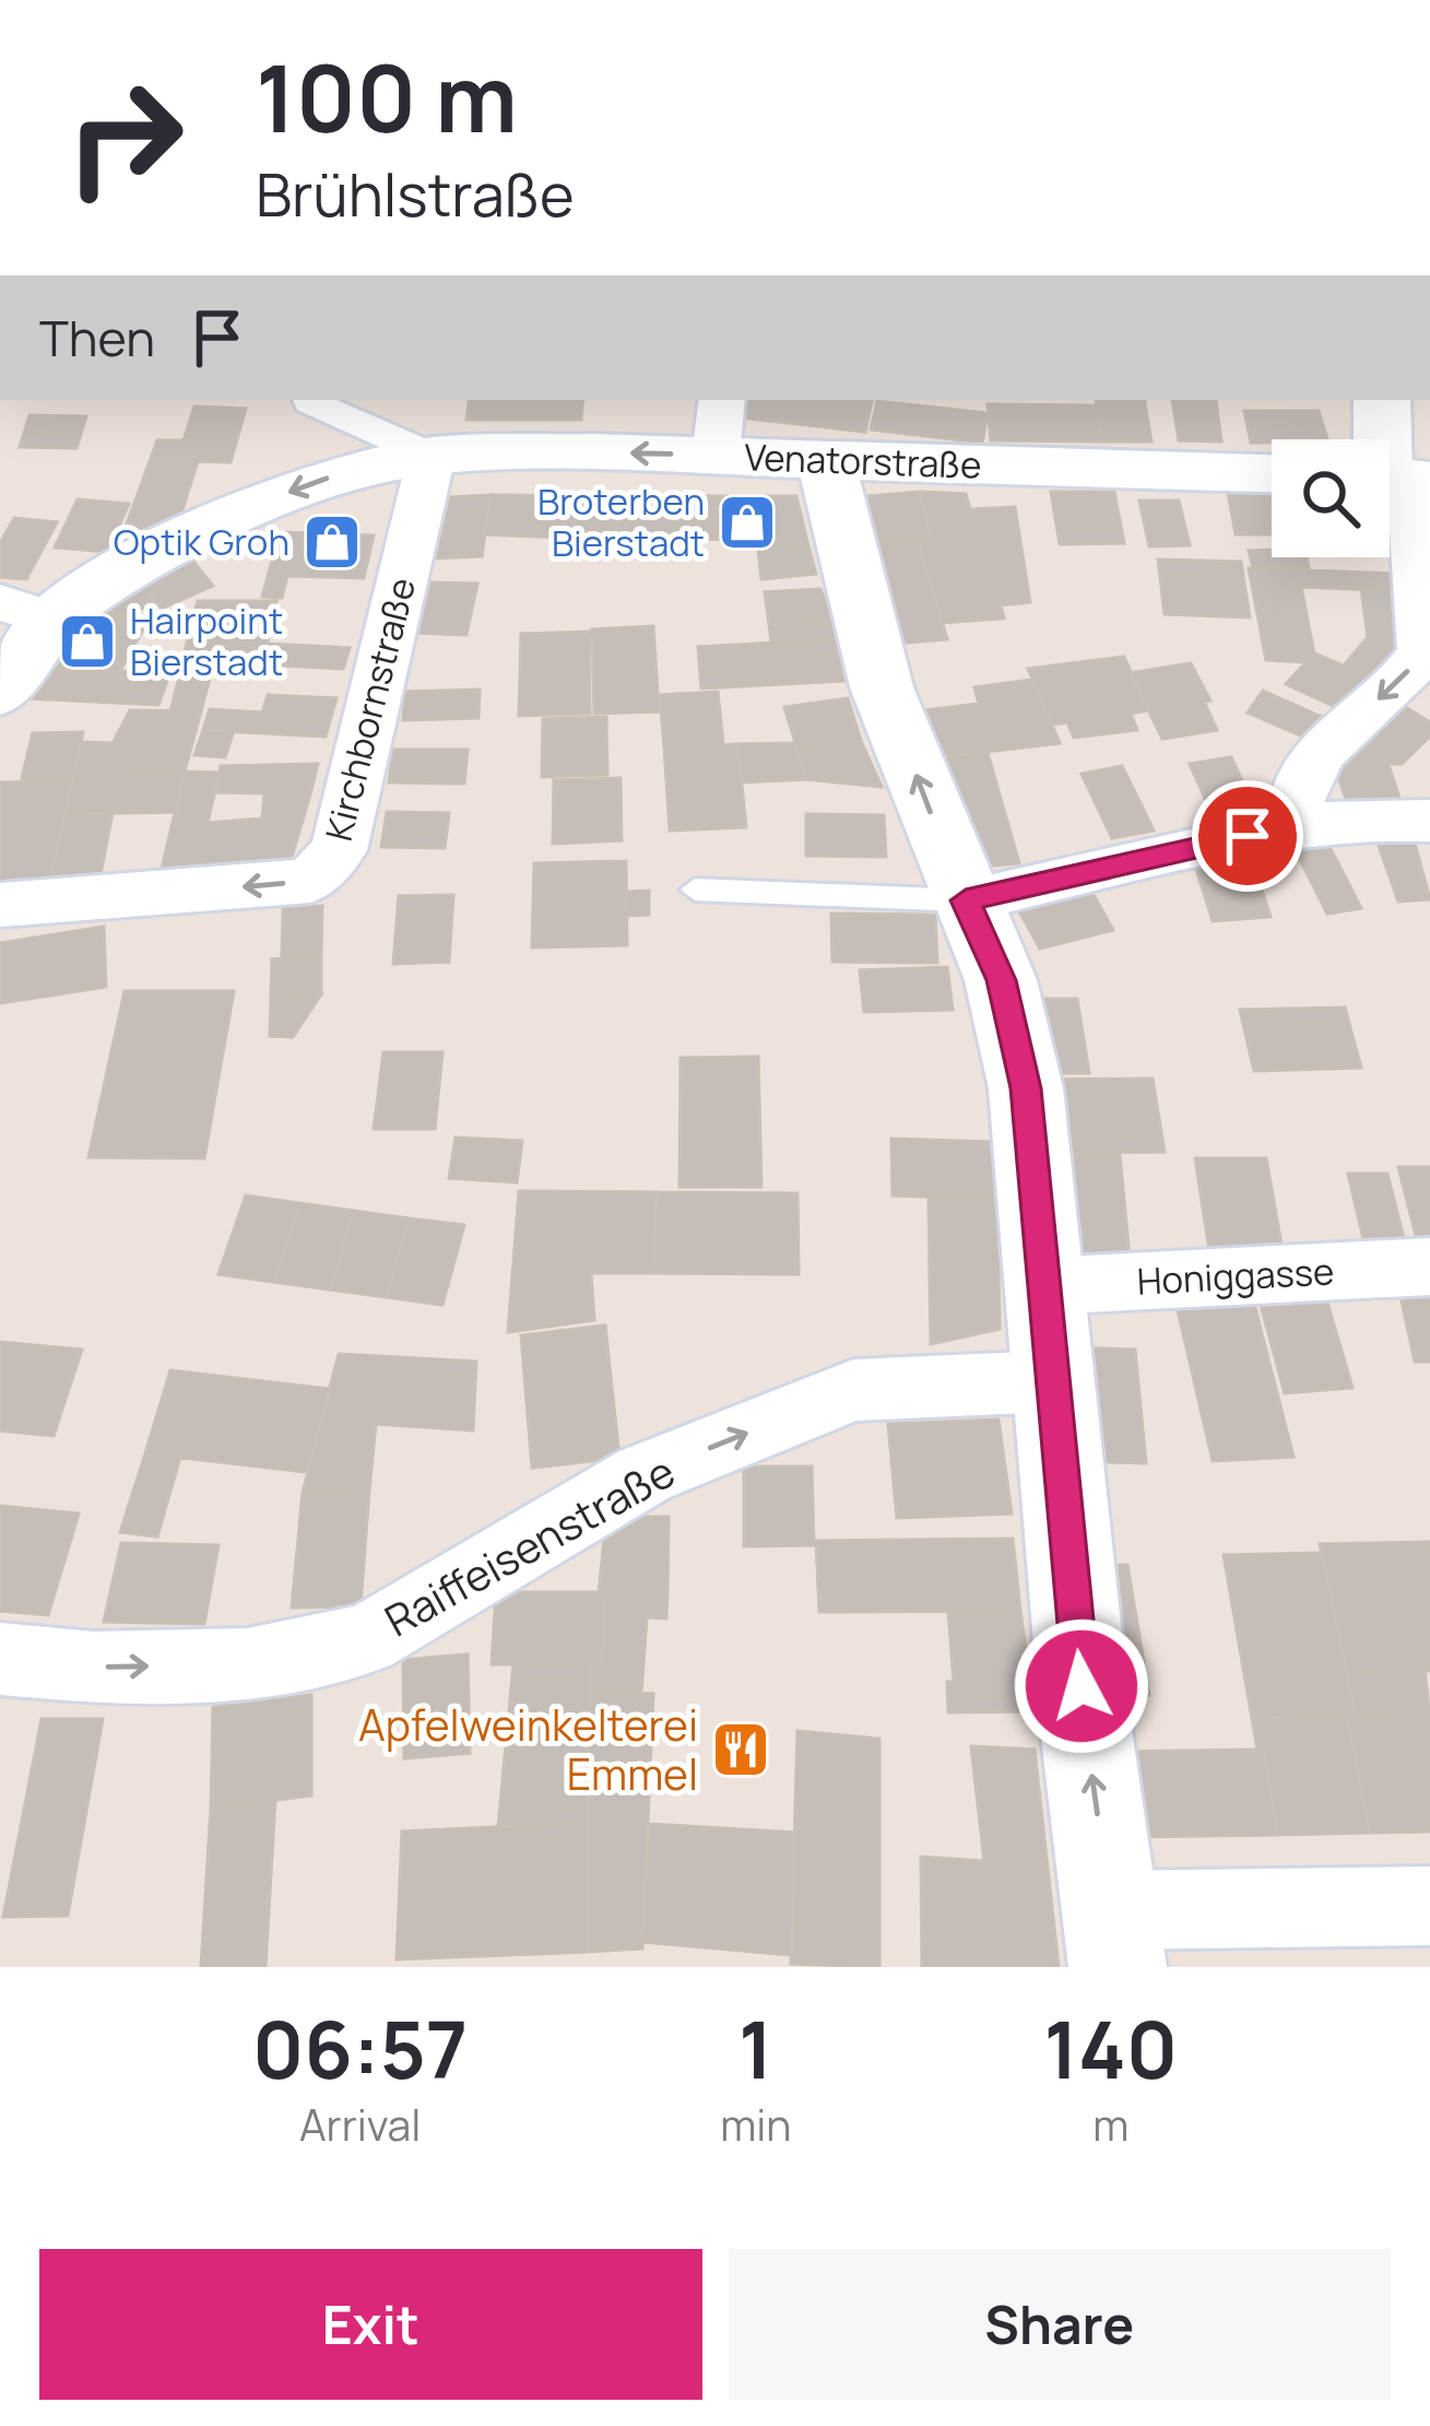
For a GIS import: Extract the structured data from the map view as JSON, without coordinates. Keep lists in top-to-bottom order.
{
  "streets": {
    "main road": ["Venatorstraße"],
    "street": ["Kirchbornstraße", "Honiggasse", "Raiffeisenstraße"]
  },
  "crossings": [
    ["Venatorstraße", "Kirchbornstraße"]
  ],
  "one_way": ["Venatorstraße", "Kirchbornstraße", "Raiffeisenstraße"],
  "places": {
    "shop": ["Broterben Bierstadt", "Optik Groh", "Hairpoint Bierstadt"],
    "restaurant": ["Apfelweinkelterei Emmel"]
  },
  "page": {
    "turn": ["100 m", "Brühlstraße"],
    "then": "Then",
    "eta": [
      "06:57",
      "Arrival",
      "1",
      "min",
      "140",
      "m"
    ],
    "buttons": ["Exit", "Share"]
  }
}
